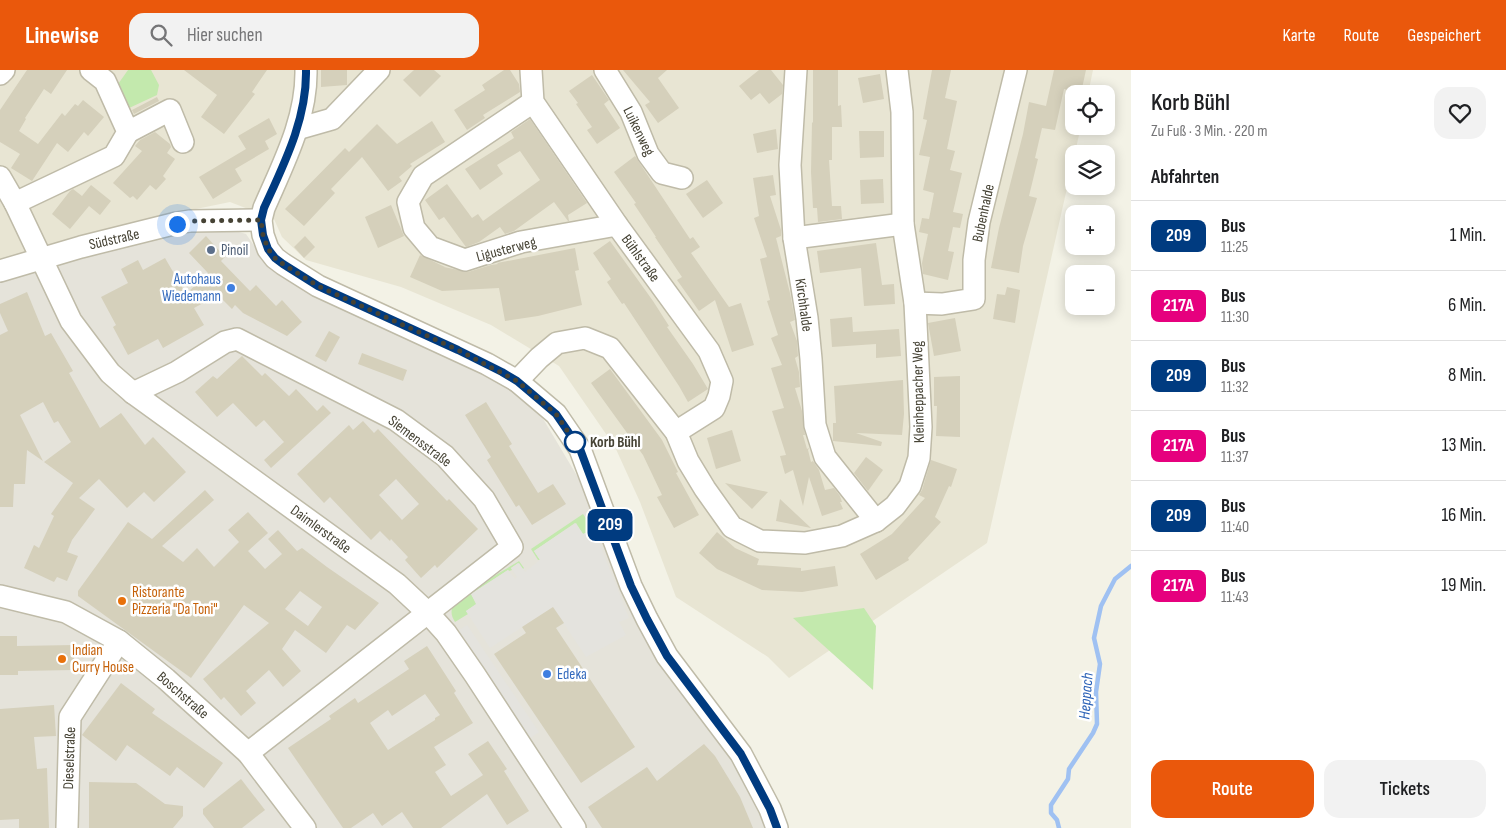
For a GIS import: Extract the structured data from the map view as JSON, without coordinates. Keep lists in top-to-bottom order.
{
  "streets": {
    "street": [
      "Luikenweg",
      "Bubenhalde",
      "Südstraße",
      "Ligusterweg",
      "Bühlstraße",
      "Kirchhalde",
      "Kleinheppacher Weg",
      "Siemensstraße",
      "Daimlerstraße",
      "Boschstraße",
      "Dieselstraße"
    ]
  },
  "crossings": [
    ["Bubenhalde", "Kleinheppacher Weg"],
    ["Südstraße", "Daimlerstraße"],
    ["Ligusterweg", "Bühlstraße"],
    ["Bühlstraße", "Kleinheppacher Weg"],
    ["Kirchhalde", "Kleinheppacher Weg"],
    ["Siemensstraße", "Daimlerstraße"],
    ["Siemensstraße", "Boschstraße"],
    ["Boschstraße", "Dieselstraße"]
  ],
  "water": ["Heppach"],
  "places": [
    "Pinoil",
    "Autohaus Wiedemann",
    "Korb Bühl",
    "Ristorante Pizzeria \"Da Toni\"",
    "Indian Curry House",
    "Edeka"
  ],
  "lines": ["bus line 209"],
  "page": {
    "header": "Linewise",
    "search": "Hier suchen",
    "nav": ["Karte", "Route", "Gespeichert"],
    "on_map": "209",
    "heading": [
      ["Korb Bühl", "Zu Fuß · 3 Min. · 220 m"],
      "Abfahrten"
    ],
    "map_buttons": ["+", "−"],
    "list": [
      {
        "mark": "209",
        "name": "Bus",
        "note": "11:25",
        "value": "1 Min."
      },
      {
        "mark": "217A",
        "name": "Bus",
        "note": "11:30",
        "value": "6 Min."
      },
      {
        "mark": "209",
        "name": "Bus",
        "note": "11:32",
        "value": "8 Min."
      },
      {
        "mark": "217A",
        "name": "Bus",
        "note": "11:37",
        "value": "13 Min."
      },
      {
        "mark": "209",
        "name": "Bus",
        "note": "11:40",
        "value": "16 Min."
      },
      {
        "mark": "217A",
        "name": "Bus",
        "note": "11:43",
        "value": "19 Min."
      }
    ],
    "buttons": ["Route", "Tickets"]
  }
}
